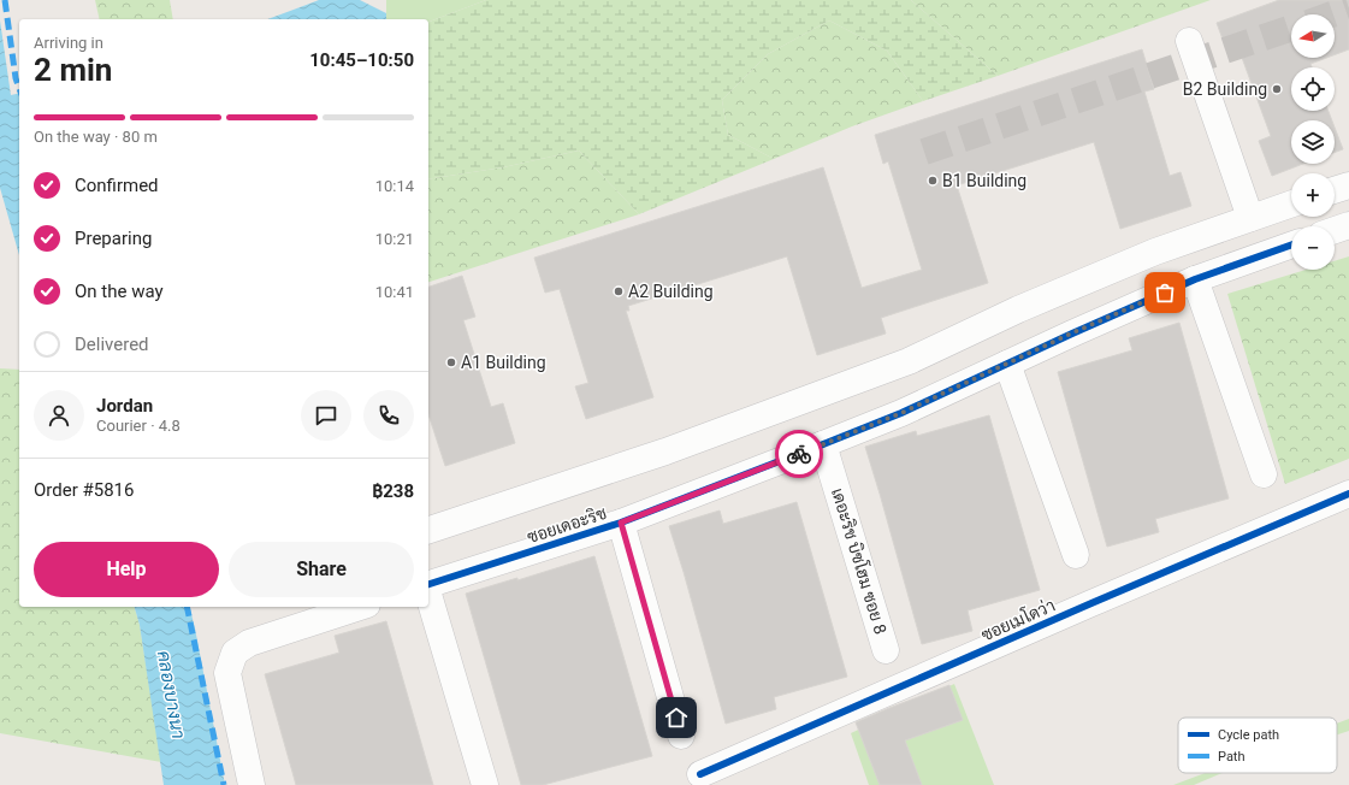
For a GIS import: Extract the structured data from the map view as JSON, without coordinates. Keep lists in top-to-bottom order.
{
  "streets": {
    "street": ["ซอยเดอะริช", "เดอะริช บิซโฮม ซอย 8", "ซอยเมโดว่า"]
  },
  "crossings": [
    ["ซอยเดอะริช", "เดอะริช บิซโฮม ซอย 8"]
  ],
  "water": ["คลองบางนา"],
  "places": [
    "B2 Building",
    "B1 Building",
    "A2 Building",
    "A1 Building"
  ],
  "legend": ["Cycle path", "Path"],
  "north": "left",
  "page": {
    "map_buttons": ["+", "−"],
    "heading": ["2 min", "Arriving in", "10:45–10:50"],
    "panel": [
      "Jordan",
      "Courier · 4.8",
      "Order #5816",
      "฿238"
    ],
    "bar": "On the way · 80 m",
    "list": [
      ["Confirmed", "10:14"],
      ["Preparing", "10:21"],
      ["On the way", "10:41"],
      "Delivered"
    ],
    "buttons": ["Help", "Share"]
  }
}
